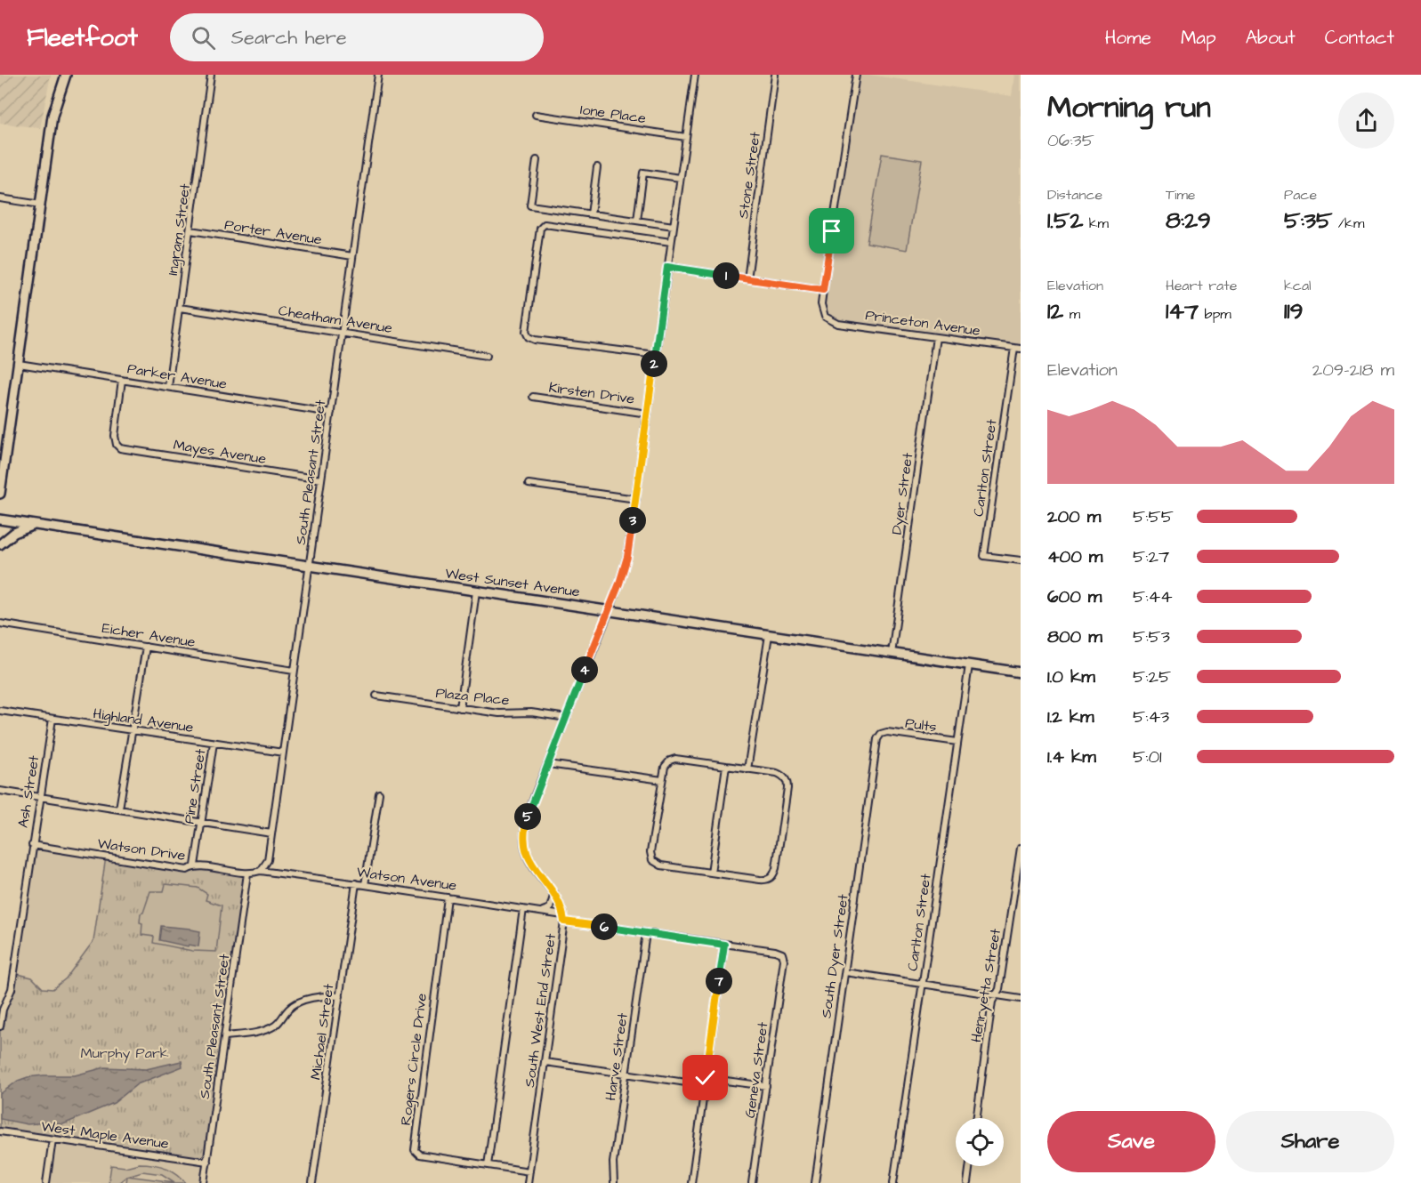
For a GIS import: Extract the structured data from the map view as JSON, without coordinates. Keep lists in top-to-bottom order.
{
  "streets": {
    "highway": ["West Sunset Avenue"],
    "street": [
      "Ione Place",
      "Stone Street",
      "Ingram Street",
      "Porter Avenue",
      "Cheatham Avenue",
      "Princeton Avenue",
      "Parker Avenue",
      "Kirsten Drive",
      "Mayes Avenue",
      "Carlton Street",
      "South Pleasant Street",
      "Dyer Street",
      "Eicher Avenue",
      "Plaza Place",
      "Highland Avenue",
      "Pults",
      "Pine Street",
      "Ash Street",
      "Watson Drive",
      "Watson Avenue",
      "South Dyer Street",
      "Henryetta Street",
      "South West End Street",
      "Michael Street",
      "Harve Street",
      "Rogers Circle Drive",
      "Geneva Street",
      "West Maple Avenue"
    ]
  },
  "crossings": [
    ["Ione Place", "South West End Street"],
    ["Ingram Street", "Porter Avenue"],
    ["Ingram Street", "Cheatham Avenue"],
    ["Ingram Street", "Parker Avenue"],
    ["Porter Avenue", "South Pleasant Street"],
    ["Cheatham Avenue", "South Pleasant Street"],
    ["Princeton Avenue", "Carlton Street"],
    ["Princeton Avenue", "Dyer Street"],
    ["Parker Avenue", "Mayes Avenue"],
    ["Parker Avenue", "South Pleasant Street"],
    ["Kirsten Drive", "South West End Street"],
    ["Mayes Avenue", "South Pleasant Street"],
    ["Carlton Street", "West Sunset Avenue"],
    ["Carlton Street", "Pults"],
    ["South Pleasant Street", "West Sunset Avenue"],
    ["South Pleasant Street", "Eicher Avenue"],
    ["South Pleasant Street", "Highland Avenue"],
    ["South Pleasant Street", "Watson Drive"],
    ["South Pleasant Street", "Watson Avenue"],
    ["South Pleasant Street", "West Maple Avenue"],
    ["Dyer Street", "West Sunset Avenue"],
    ["West Sunset Avenue", "South West End Street"],
    ["Plaza Place", "South West End Street"],
    ["Highland Avenue", "Pine Street"],
    ["Highland Avenue", "Ash Street"],
    ["Pults", "South Dyer Street"],
    ["Pine Street", "Watson Drive"],
    ["Ash Street", "Watson Drive"],
    ["Watson Drive", "Watson Avenue"],
    ["Watson Avenue", "South West End Street"],
    ["Watson Avenue", "Michael Street"],
    ["Watson Avenue", "Harve Street"],
    ["Watson Avenue", "Rogers Circle Drive"],
    ["Watson Avenue", "Geneva Street"],
    ["South West End Street", "Rogers Circle Drive"]
  ],
  "parks": ["Murphy Park"],
  "page": {
    "header": "Fleetfoot",
    "search": "Search here",
    "nav": [
      "Home",
      "Map",
      "About",
      "Contact"
    ],
    "heading": ["Morning run", "06:35"],
    "stats": [
      ["Distance", "1.52 km"],
      ["Time", "8:29"],
      ["Pace", "5:35 /km"],
      ["Elevation", "12 m"],
      ["Heart rate", "147 bpm"],
      ["kcal", "119"]
    ],
    "pins": [
      "1",
      "2",
      "3",
      "4",
      "5",
      "6",
      "7"
    ],
    "chart": ["Elevation", "209–218 m"],
    "list": [
      {
        "name": "200 m",
        "note": "5:55"
      },
      {
        "name": "400 m",
        "note": "5:27"
      },
      {
        "name": "600 m",
        "note": "5:44"
      },
      {
        "name": "800 m",
        "note": "5:53"
      },
      {
        "name": "1.0 km",
        "note": "5:25"
      },
      {
        "name": "1.2 km",
        "note": "5:43"
      },
      {
        "name": "1.4 km",
        "note": "5:01"
      }
    ],
    "buttons": ["Save", "Share"]
  }
}
